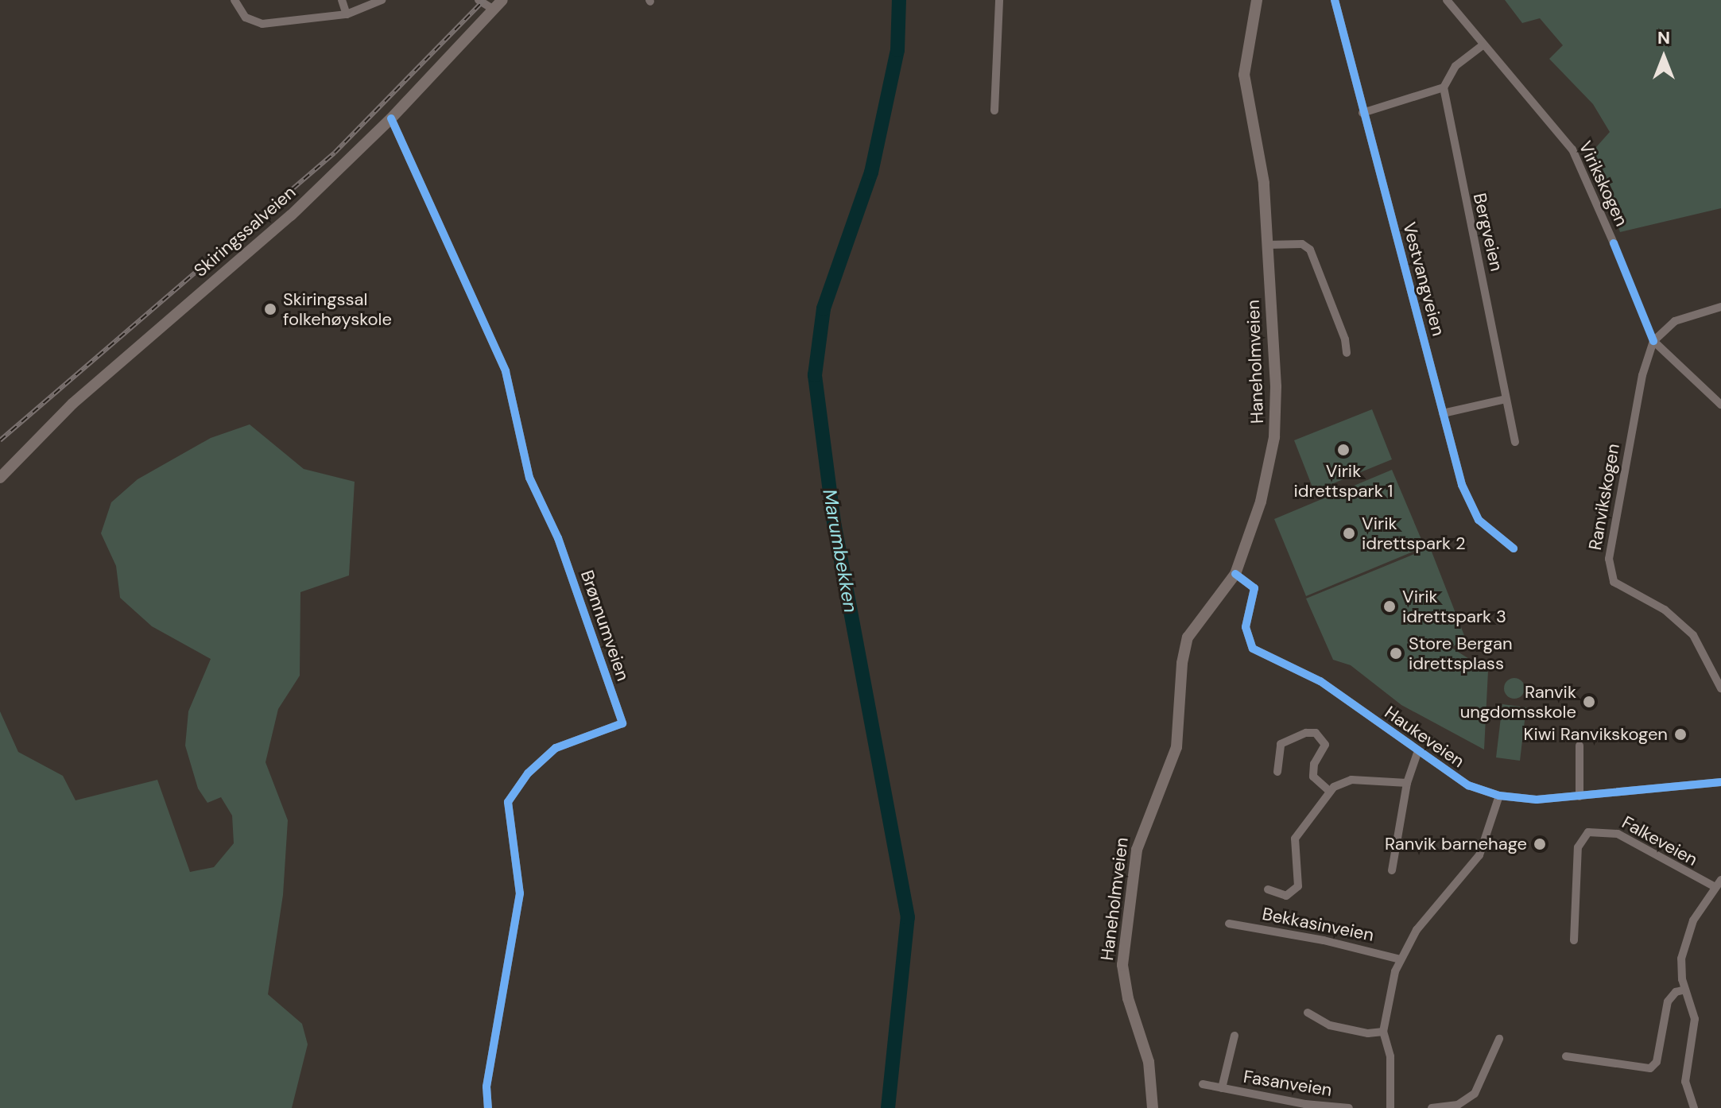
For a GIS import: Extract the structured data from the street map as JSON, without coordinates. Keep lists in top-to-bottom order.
{
  "streets": {
    "main road": ["Skiringssalveien", "Haneholmveien"],
    "street": [
      "Virikskogen",
      "Bergveien",
      "Vestvangveien",
      "Ranvikskogen",
      "Brønnumveien",
      "Haukeveien",
      "Falkeveien",
      "Bekkasinveien",
      "Fasanveien"
    ]
  },
  "crossings": [
    ["Skiringssalveien", "Brønnumveien"],
    ["Haneholmveien", "Haukeveien"]
  ],
  "water": ["Marumbekken"],
  "places": [
    "Skiringssal folkehøyskole",
    "Virik idrettspark 1",
    "Virik idrettspark 2",
    "Virik idrettspark 3",
    "Store Bergan idrettsplass",
    "Ranvik ungdomsskole",
    "Kiwi Ranvikskogen",
    "Ranvik barnehage"
  ],
  "north": "top"
}
